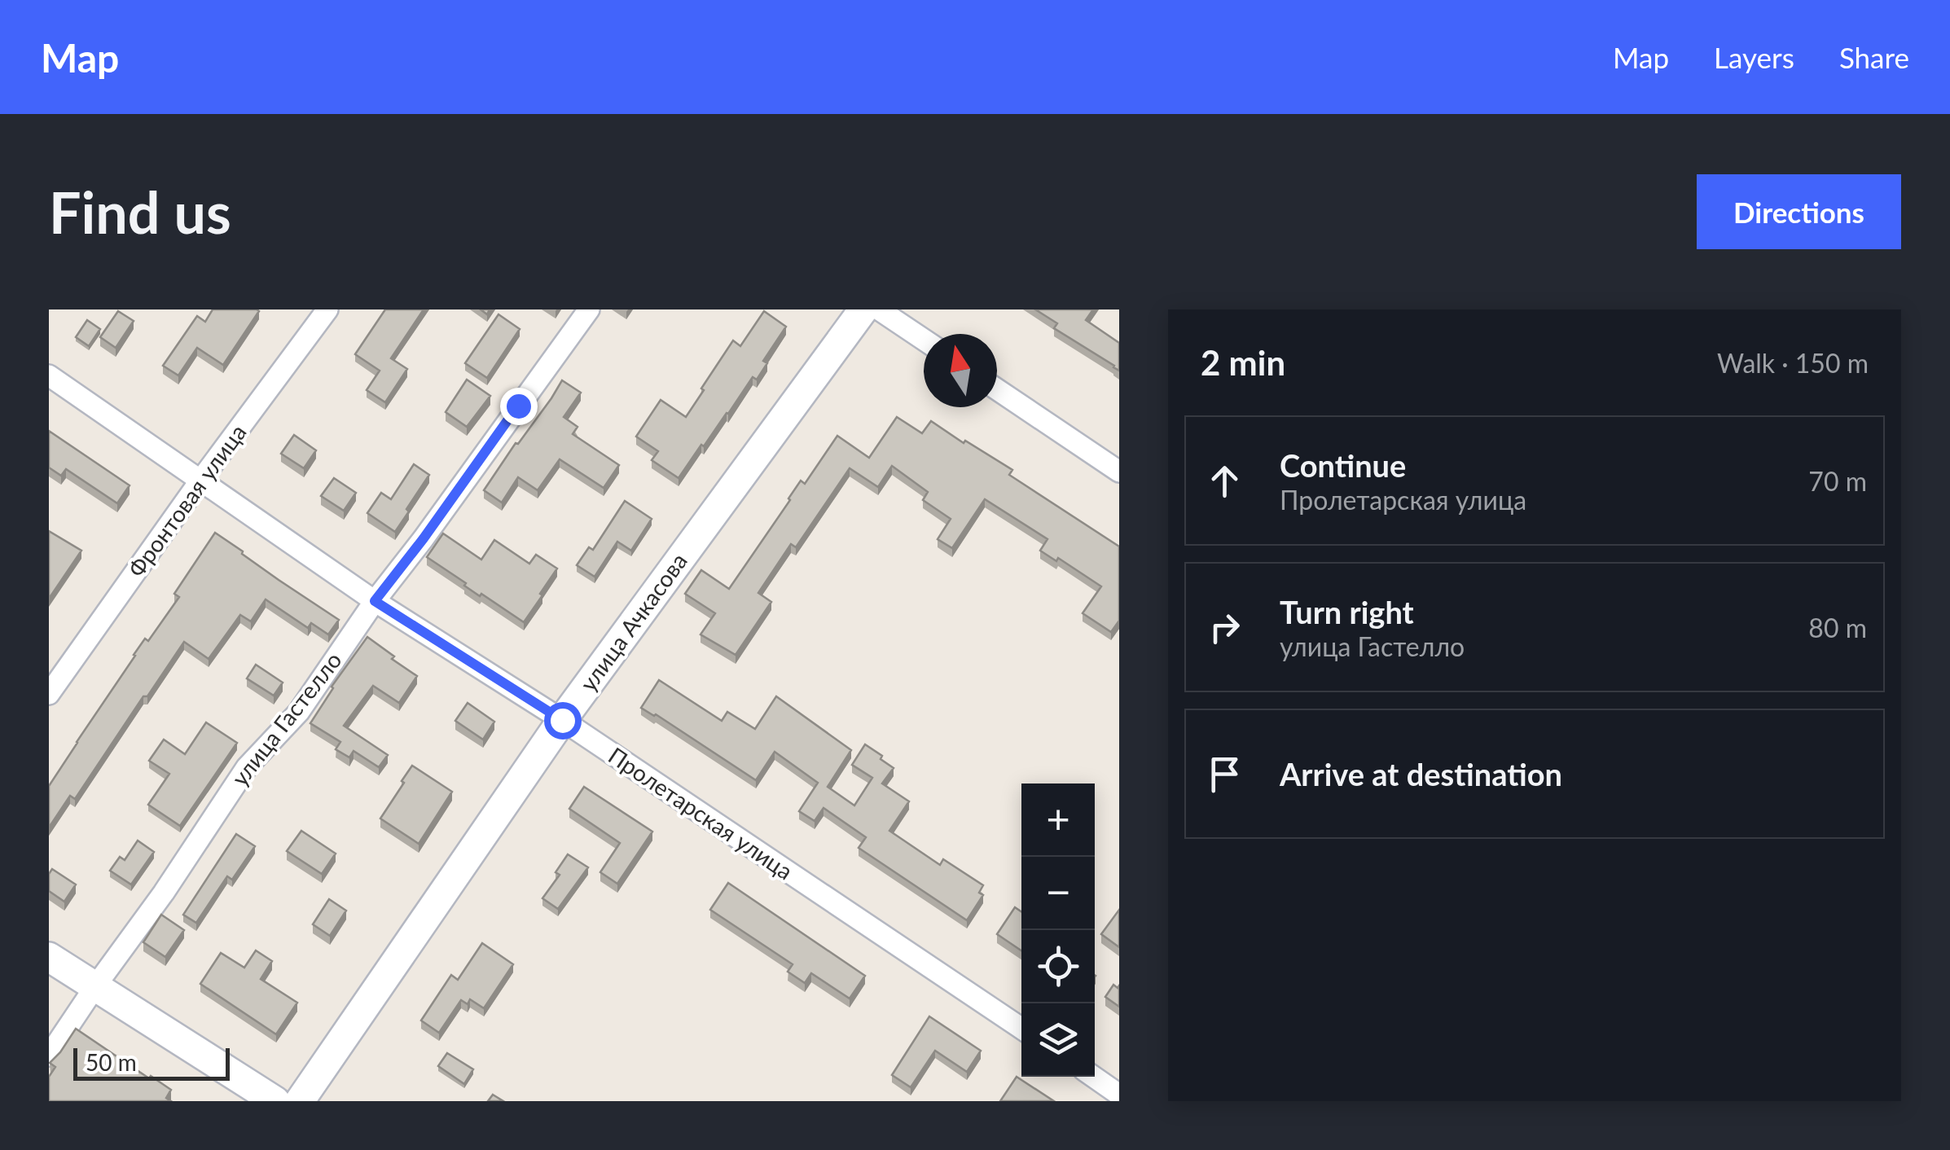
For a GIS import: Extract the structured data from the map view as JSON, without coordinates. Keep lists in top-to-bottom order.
{
  "streets": {
    "street": [
      "Фронтовая улица",
      "улица Ачкасова",
      "улица Гастелло",
      "Пролетарская улица"
    ]
  },
  "crossings": [
    ["Фронтовая улица", "Пролетарская улица"],
    ["улица Ачкасова", "Пролетарская улица"],
    ["улица Гастелло", "Пролетарская улица"]
  ],
  "scale_bar": "50 m",
  "north": "top",
  "page": {
    "header": "Map",
    "nav": ["Map", "Layers", "Share"],
    "buttons": "Directions",
    "title": "Find us",
    "heading": ["2 min", "Walk · 150 m"],
    "list": [
      ["Continue", "Пролетарская улица", "70 m"],
      ["Turn right", "улица Гастелло", "80 m"],
      "Arrive at destination"
    ],
    "map_buttons": ["+", "−"],
    "scale": "50 m"
  }
}
